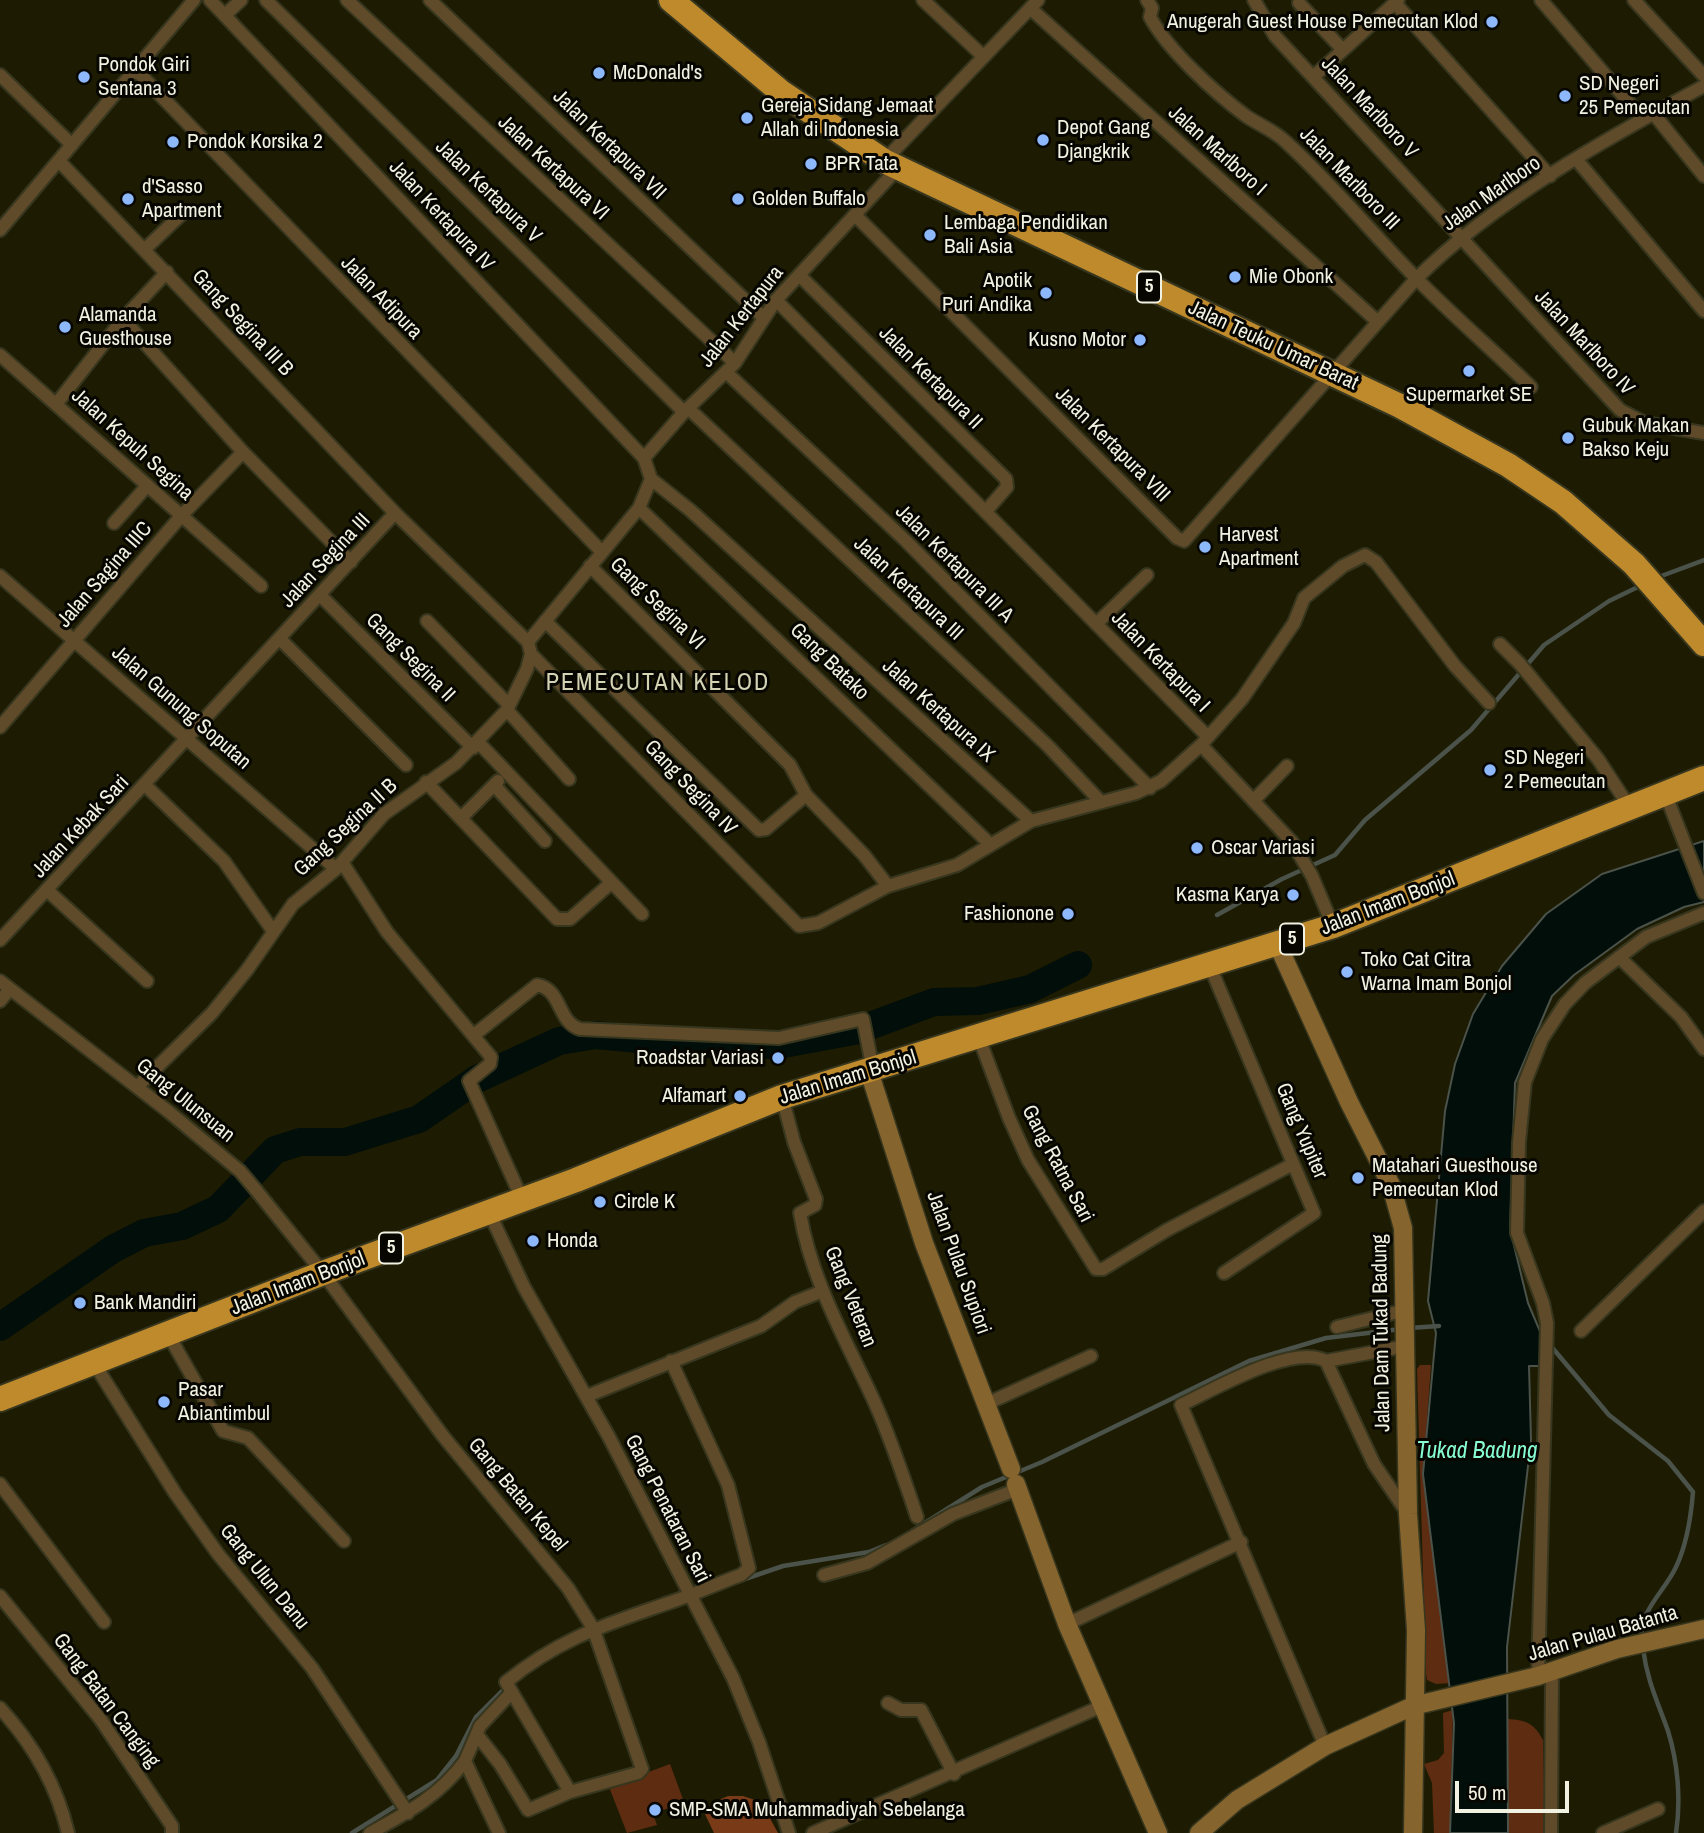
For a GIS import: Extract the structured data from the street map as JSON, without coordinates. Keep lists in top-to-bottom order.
{
  "streets": {
    "highway": ["5", "Jalan Teuku Umar Barat", "Jalan Imam Bonjol"],
    "street": [
      "Jalan Marlboro V",
      "Jalan Kertapura VII",
      "Jalan Marlboro I",
      "Jalan Kertapura VI",
      "Jalan Marlboro III",
      "Jalan Kertapura V",
      "Jalan Marlboro",
      "Jalan Kertapura IV",
      "Jalan Adipura",
      "Jalan Kertapura",
      "Gang Segina III B",
      "Jalan Marlboro IV",
      "Jalan Kertapura II",
      "Jalan Kepuh Segina",
      "Jalan Kertapura VIII",
      "Jalan Segina III",
      "Jalan Kertapura III A",
      "Jalan Sagina IIIC",
      "Jalan Kertapura III",
      "Gang Segina VI",
      "Gang Segina II",
      "Gang Batako",
      "Jalan Kertapura I",
      "Jalan Gunung Soputan",
      "Jalan Kertapura IX",
      "Gang Segina IV",
      "Jalan Kebak Sari",
      "Gang Segina II B",
      "Gang Ulunsuan",
      "Gang Yupiter",
      "Gang Ratna Sari",
      "Jalan Pulau Supiori",
      "Gang Veteran",
      "Jalan Dam Tukad Badung",
      "Gang Batan Kepel",
      "Gang Penataran Sari",
      "Gang Ulun Danu",
      "Jalan Pulau Batanta",
      "Gang Batan Canging"
    ]
  },
  "crossings": [
    ["Jalan Marlboro V", "Jalan Marlboro"],
    ["Jalan Marlboro V", "Jalan Marlboro IV"],
    ["Jalan Kertapura VII", "Jalan Kertapura"],
    ["Jalan Marlboro I", "Jalan Marlboro"],
    ["Jalan Marlboro I", "Jalan Kertapura"],
    ["Jalan Kertapura VI", "Jalan Kertapura"],
    ["Jalan Kertapura VI", "Jalan Kertapura III A"],
    ["Jalan Marlboro III", "Jalan Marlboro"],
    ["Jalan Kertapura V", "Jalan Kertapura"],
    ["Jalan Kertapura V", "Jalan Kertapura III"],
    ["Jalan Marlboro", "Jalan Marlboro IV"],
    ["Jalan Marlboro", "Jalan Teuku Umar Barat"],
    ["Jalan Marlboro", "Jalan Kertapura VIII"],
    ["Jalan Kertapura IV", "Jalan Kertapura"],
    ["Jalan Adipura", "Gang Segina II B"],
    ["Jalan Kertapura", "Jalan Teuku Umar Barat"],
    ["Jalan Kertapura", "Jalan Kertapura II"],
    ["Jalan Kertapura", "Jalan Kertapura VIII"],
    ["Jalan Kertapura", "Jalan Kertapura III A"],
    ["Jalan Kertapura", "Jalan Kertapura III"],
    ["Jalan Kertapura", "Jalan Kertapura I"],
    ["Gang Segina III B", "Jalan Segina III"],
    ["Jalan Teuku Umar Barat", "Jalan Kertapura VIII"],
    ["Jalan Kertapura II", "Jalan Kertapura I"],
    ["Jalan Kepuh Segina", "Jalan Sagina IIIC"],
    ["Jalan Segina III", "Gang Segina II"],
    ["Jalan Segina III", "Jalan Gunung Soputan"],
    ["Jalan Segina III", "Gang Segina IV"],
    ["Jalan Segina III", "Jalan Kebak Sari"],
    ["Jalan Segina III", "Gang Segina II B"],
    ["Jalan Sagina IIIC", "Jalan Gunung Soputan"],
    ["Gang Segina VI", "Gang Segina IV"],
    ["Gang Segina VI", "Gang Segina II B"],
    ["Gang Segina II", "Gang Segina II B"],
    ["Gang Batako", "Gang Segina II B"],
    ["Jalan Gunung Soputan", "Jalan Kebak Sari"],
    ["Jalan Gunung Soputan", "Gang Segina II B"],
    ["Jalan Gunung Soputan", "Jalan Imam Bonjol"],
    ["Jalan Kertapura IX", "Gang Segina II B"],
    ["Gang Segina IV", "Gang Segina II B"],
    ["Gang Segina II B", "Gang Ulunsuan"],
    ["Jalan Imam Bonjol", "Gang Ulunsuan"],
    ["Jalan Imam Bonjol", "Gang Yupiter"],
    ["Jalan Imam Bonjol", "Gang Ratna Sari"],
    ["Jalan Imam Bonjol", "Jalan Pulau Supiori"],
    ["Jalan Imam Bonjol", "Gang Veteran"],
    ["Jalan Imam Bonjol", "Jalan Dam Tukad Badung"],
    ["Jalan Imam Bonjol", "Gang Batan Kepel"],
    ["Jalan Imam Bonjol", "Gang Penataran Sari"],
    ["Jalan Imam Bonjol", "Gang Ulun Danu"],
    ["Gang Ulunsuan", "Gang Batan Kepel"],
    ["Gang Yupiter", "Gang Ratna Sari"],
    ["Jalan Dam Tukad Badung", "Jalan Pulau Batanta"]
  ],
  "districts": ["PEMECUTAN KELOD"],
  "water": ["Tukad Badung"],
  "places": [
    "Anugerah Guest House Pemecutan Klod",
    "McDonald's",
    "Pondok Giri Sentana 3",
    "SD Negeri 25 Pemecutan",
    "Gereja Sidang Jemaat Allah di Indonesia",
    "Depot Gang Djangkrik",
    "Pondok Korsika 2",
    "BPR Tata",
    "d'Sasso Apartment",
    "Golden Buffalo",
    "Lembaga Pendidikan Bali Asia",
    "Mie Obonk",
    "Apotik Puri Andika",
    "Alamanda Guesthouse",
    "Kusno Motor",
    "Supermarket SE",
    "Gubuk Makan Bakso Keju",
    "Harvest Apartment",
    "SD Negeri 2 Pemecutan",
    "Oscar Variasi",
    "Kasma Karya",
    "Fashionone",
    "Toko Cat Citra Warna Imam Bonjol",
    "Roadstar Variasi",
    "Alfamart",
    "Matahari Guesthouse Pemecutan Klod",
    "Circle K",
    "Honda",
    "Bank Mandiri",
    "Pasar Abiantimbul",
    "SMP-SMA Muhammadiyah Sebelanga"
  ],
  "scale_bar": "50 m"
}
